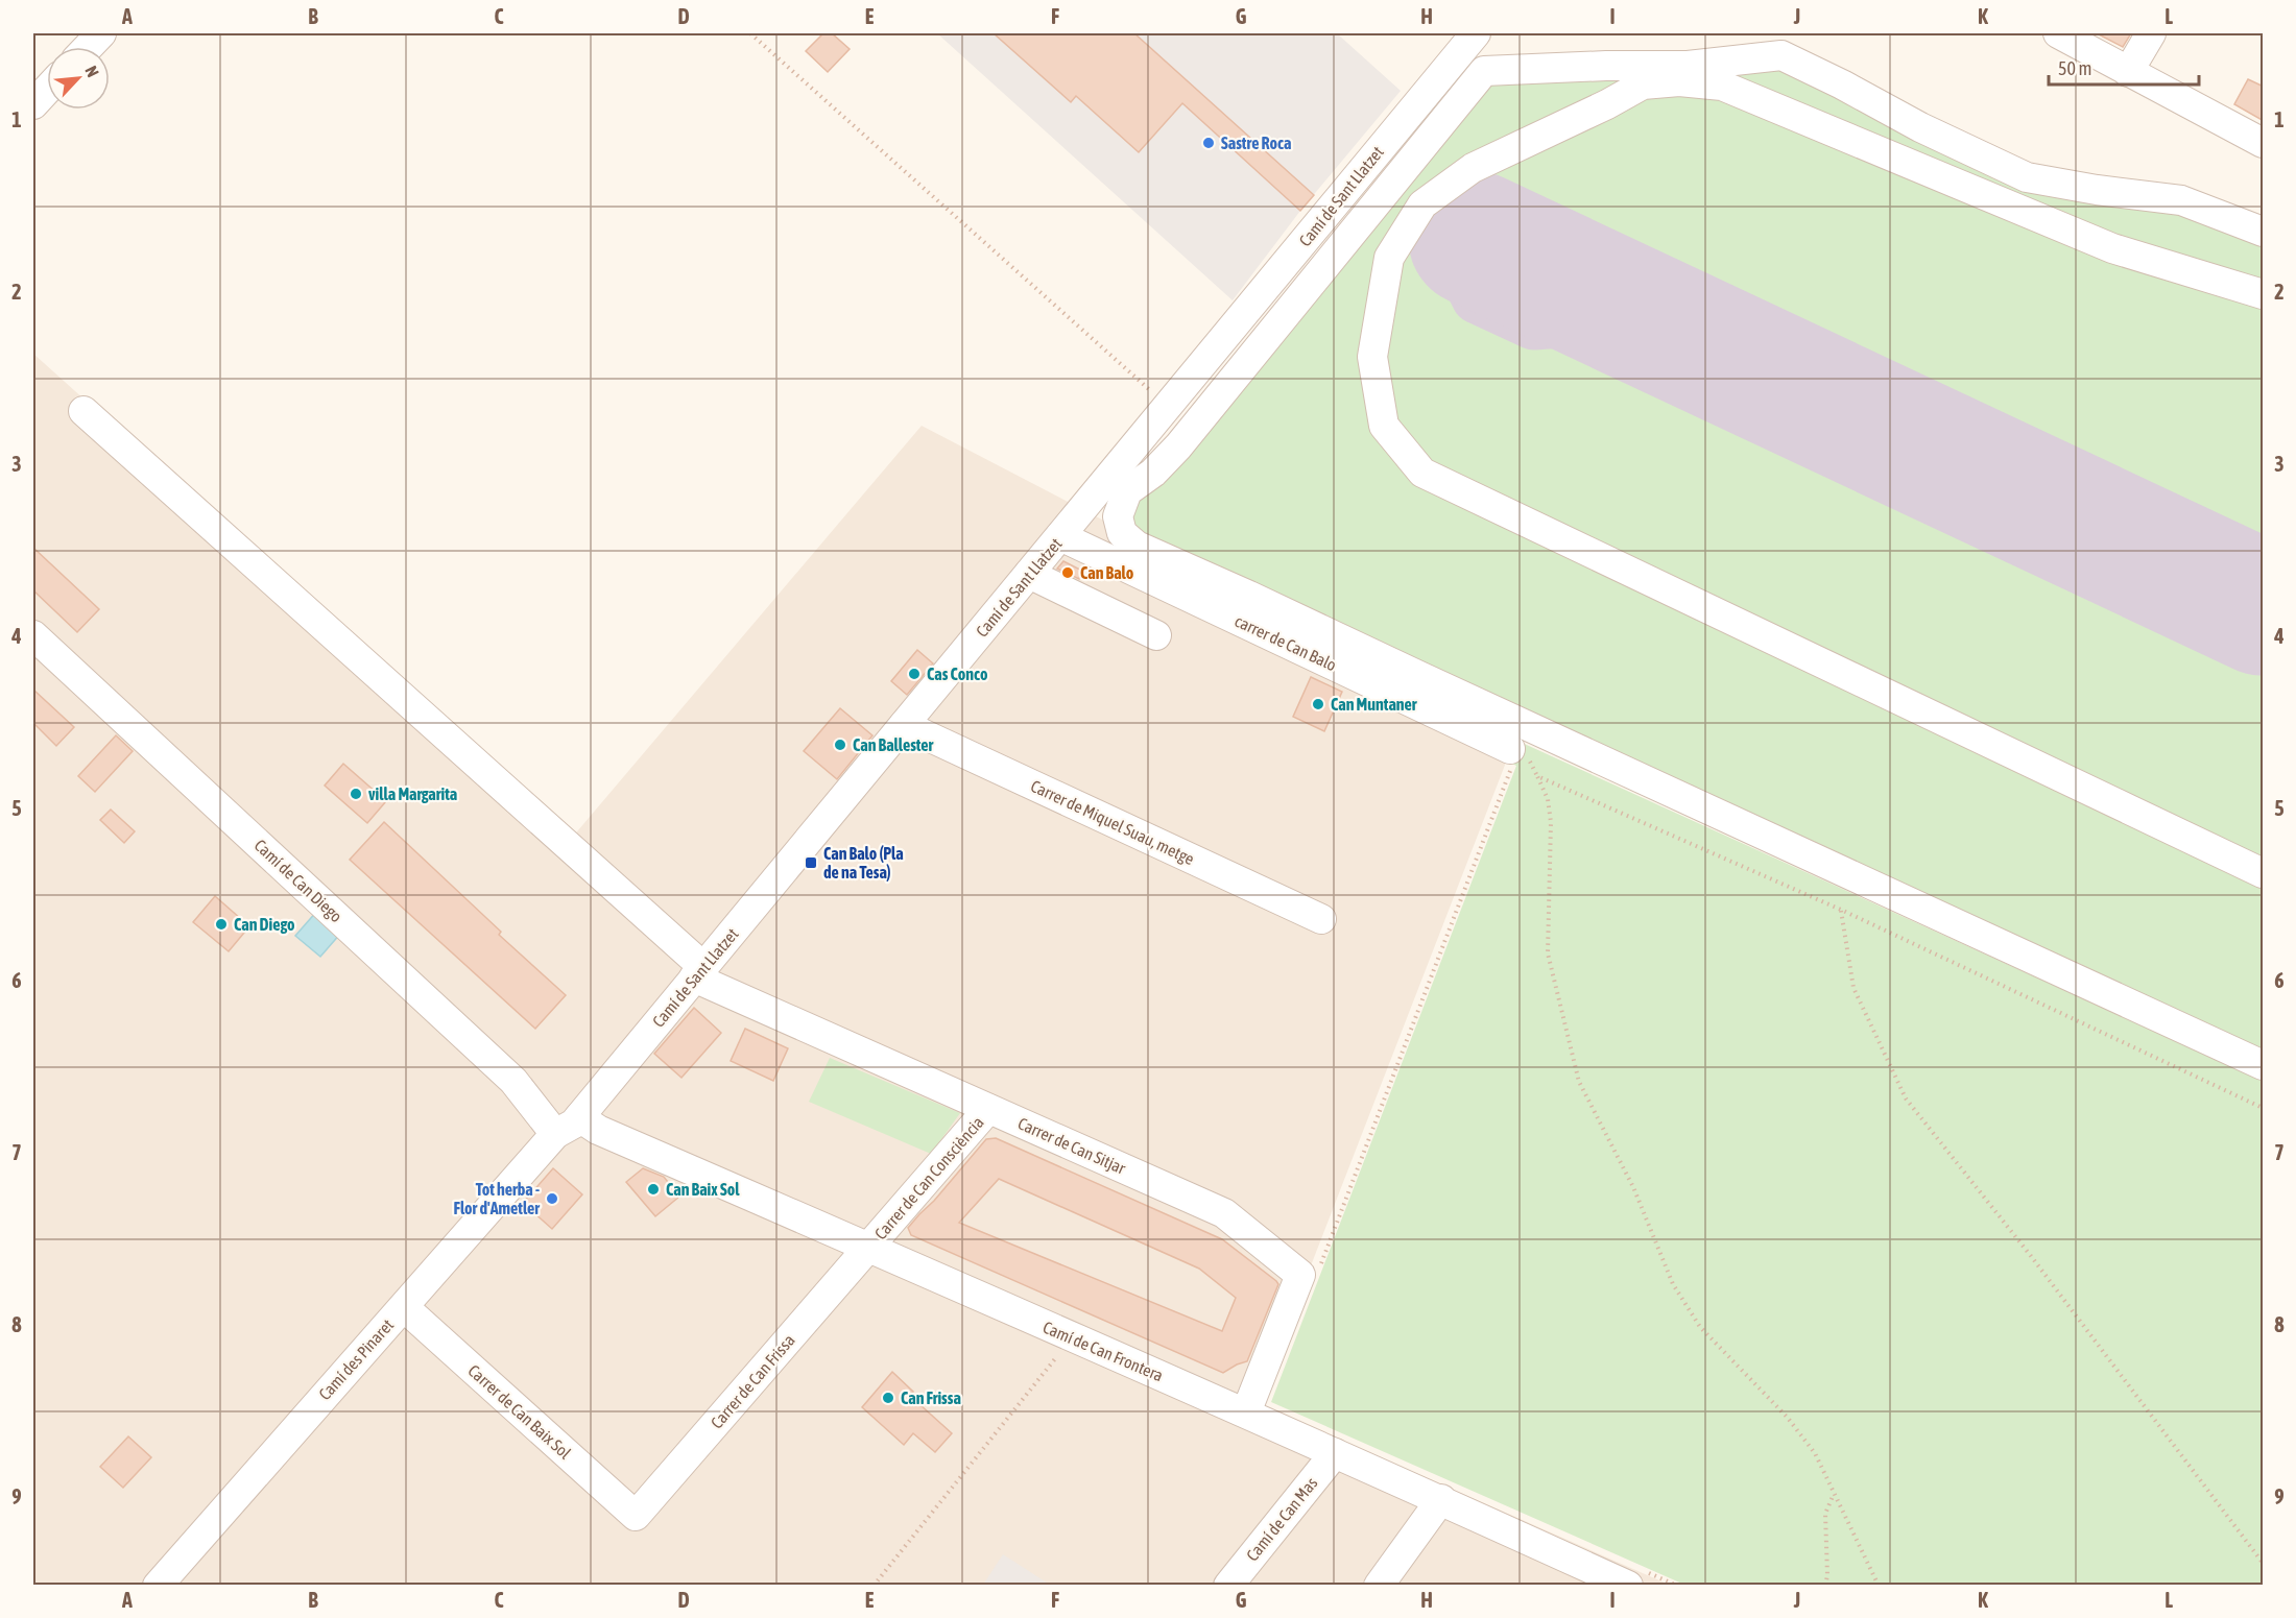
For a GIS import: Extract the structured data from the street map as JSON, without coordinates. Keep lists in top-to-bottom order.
{
  "streets": {
    "street": [
      "Camí de Sant Llatzet",
      "carrer de Can Balo",
      "Carrer de Miquel Suau, metge",
      "Camí de Can Diego",
      "Carrer de Can Sitjar",
      "Carrer de Can Consciència",
      "Camí de Can Frontera",
      "Camí des Pinaret",
      "Carrer de Can Frissa",
      "Carrer de Can Baix Sol",
      "Camí de Can Mas"
    ]
  },
  "crossings": [
    ["Camí de Sant Llatzet", "carrer de Can Balo"],
    ["Camí de Sant Llatzet", "Carrer de Miquel Suau, metge"],
    ["Camí de Sant Llatzet", "Camí de Can Diego"],
    ["Camí de Sant Llatzet", "Carrer de Can Sitjar"],
    ["Camí de Sant Llatzet", "Camí de Can Frontera"],
    ["Camí de Sant Llatzet", "Camí des Pinaret"],
    ["Camí de Can Diego", "Camí des Pinaret"],
    ["Carrer de Can Sitjar", "Carrer de Can Consciència"],
    ["Carrer de Can Sitjar", "Camí de Can Frontera"],
    ["Carrer de Can Consciència", "Camí de Can Frontera"],
    ["Carrer de Can Consciència", "Carrer de Can Frissa"],
    ["Camí de Can Frontera", "Carrer de Can Frissa"],
    ["Camí de Can Frontera", "Camí de Can Mas"],
    ["Camí des Pinaret", "Carrer de Can Baix Sol"],
    ["Carrer de Can Frissa", "Carrer de Can Baix Sol"]
  ],
  "places": {
    "other": [
      "Sastre Roca",
      "Can Balo",
      "Cas Conco",
      "Can Muntaner",
      "Can Ballester",
      "villa Margarita",
      "Can Diego",
      "Can Baix Sol",
      "Tot herba - Flor d'Ametler",
      "Can Frissa"
    ],
    "transit": ["Can Balo (Pla de na Tesa)"]
  },
  "scale_bar": "50 m",
  "north": "top right",
  "grid": {
    "columns": [
      "A",
      "B",
      "C",
      "D",
      "E",
      "F",
      "G",
      "H",
      "I",
      "J",
      "K",
      "L"
    ],
    "rows": [
      "1",
      "2",
      "3",
      "4",
      "5",
      "6",
      "7",
      "8",
      "9"
    ]
  }
}
